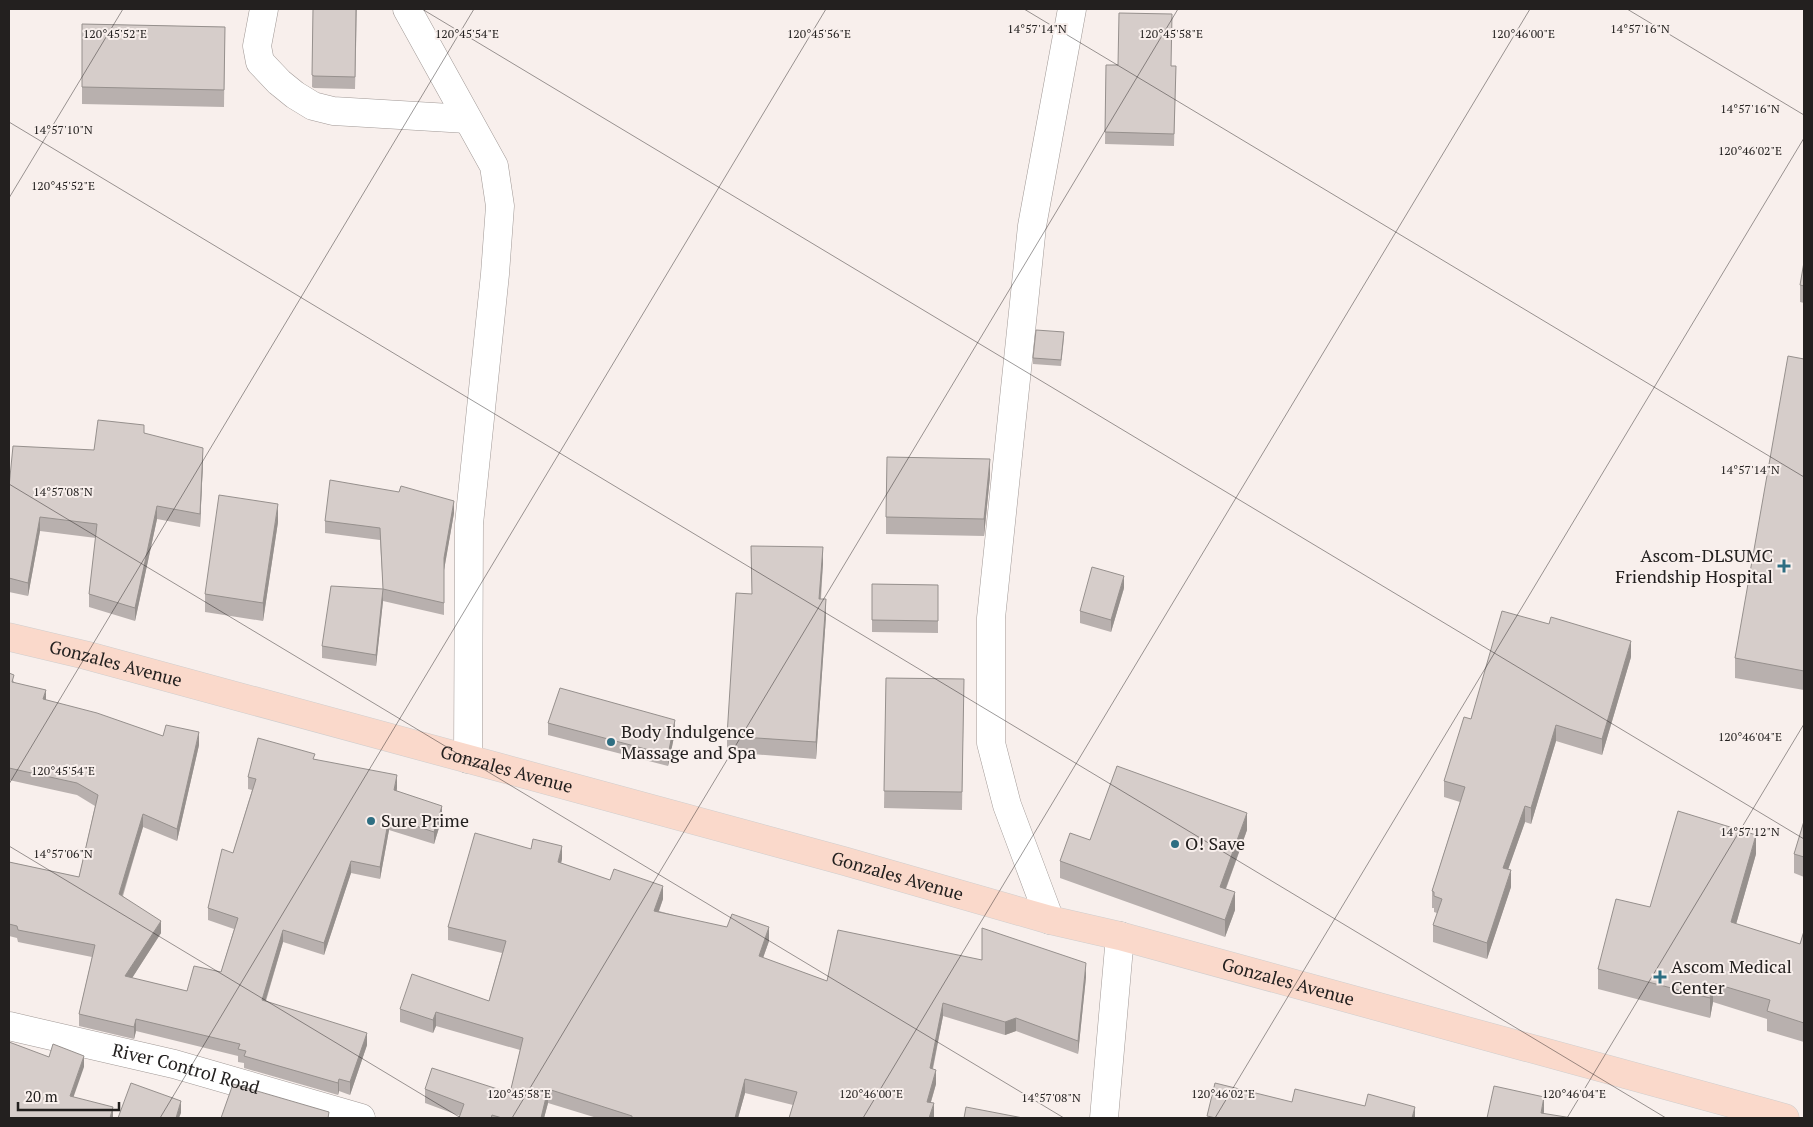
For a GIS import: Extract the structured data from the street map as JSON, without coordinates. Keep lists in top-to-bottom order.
{
  "streets": {
    "main road": ["Gonzales Avenue"],
    "street": ["River Control Road"]
  },
  "places": {
    "health": ["Ascom-DLSUMC Friendship Hospital", "Ascom Medical Center"],
    "other": ["Body Indulgence Massage and Spa", "Sure Prime", "O! Save"]
  },
  "scale_bar": "20 m",
  "coordinates": [
    "14°57'14\"N",
    "14°57'16\"N",
    "120°45'52\"E",
    "120°45'54\"E",
    "120°45'56\"E",
    "120°45'58\"E",
    "120°46'00\"E",
    "14°57'10\"N",
    "120°46'02\"E",
    "14°57'08\"N",
    "120°46'04\"E",
    "14°57'12\"N",
    "14°57'06\"N"
  ]
}
